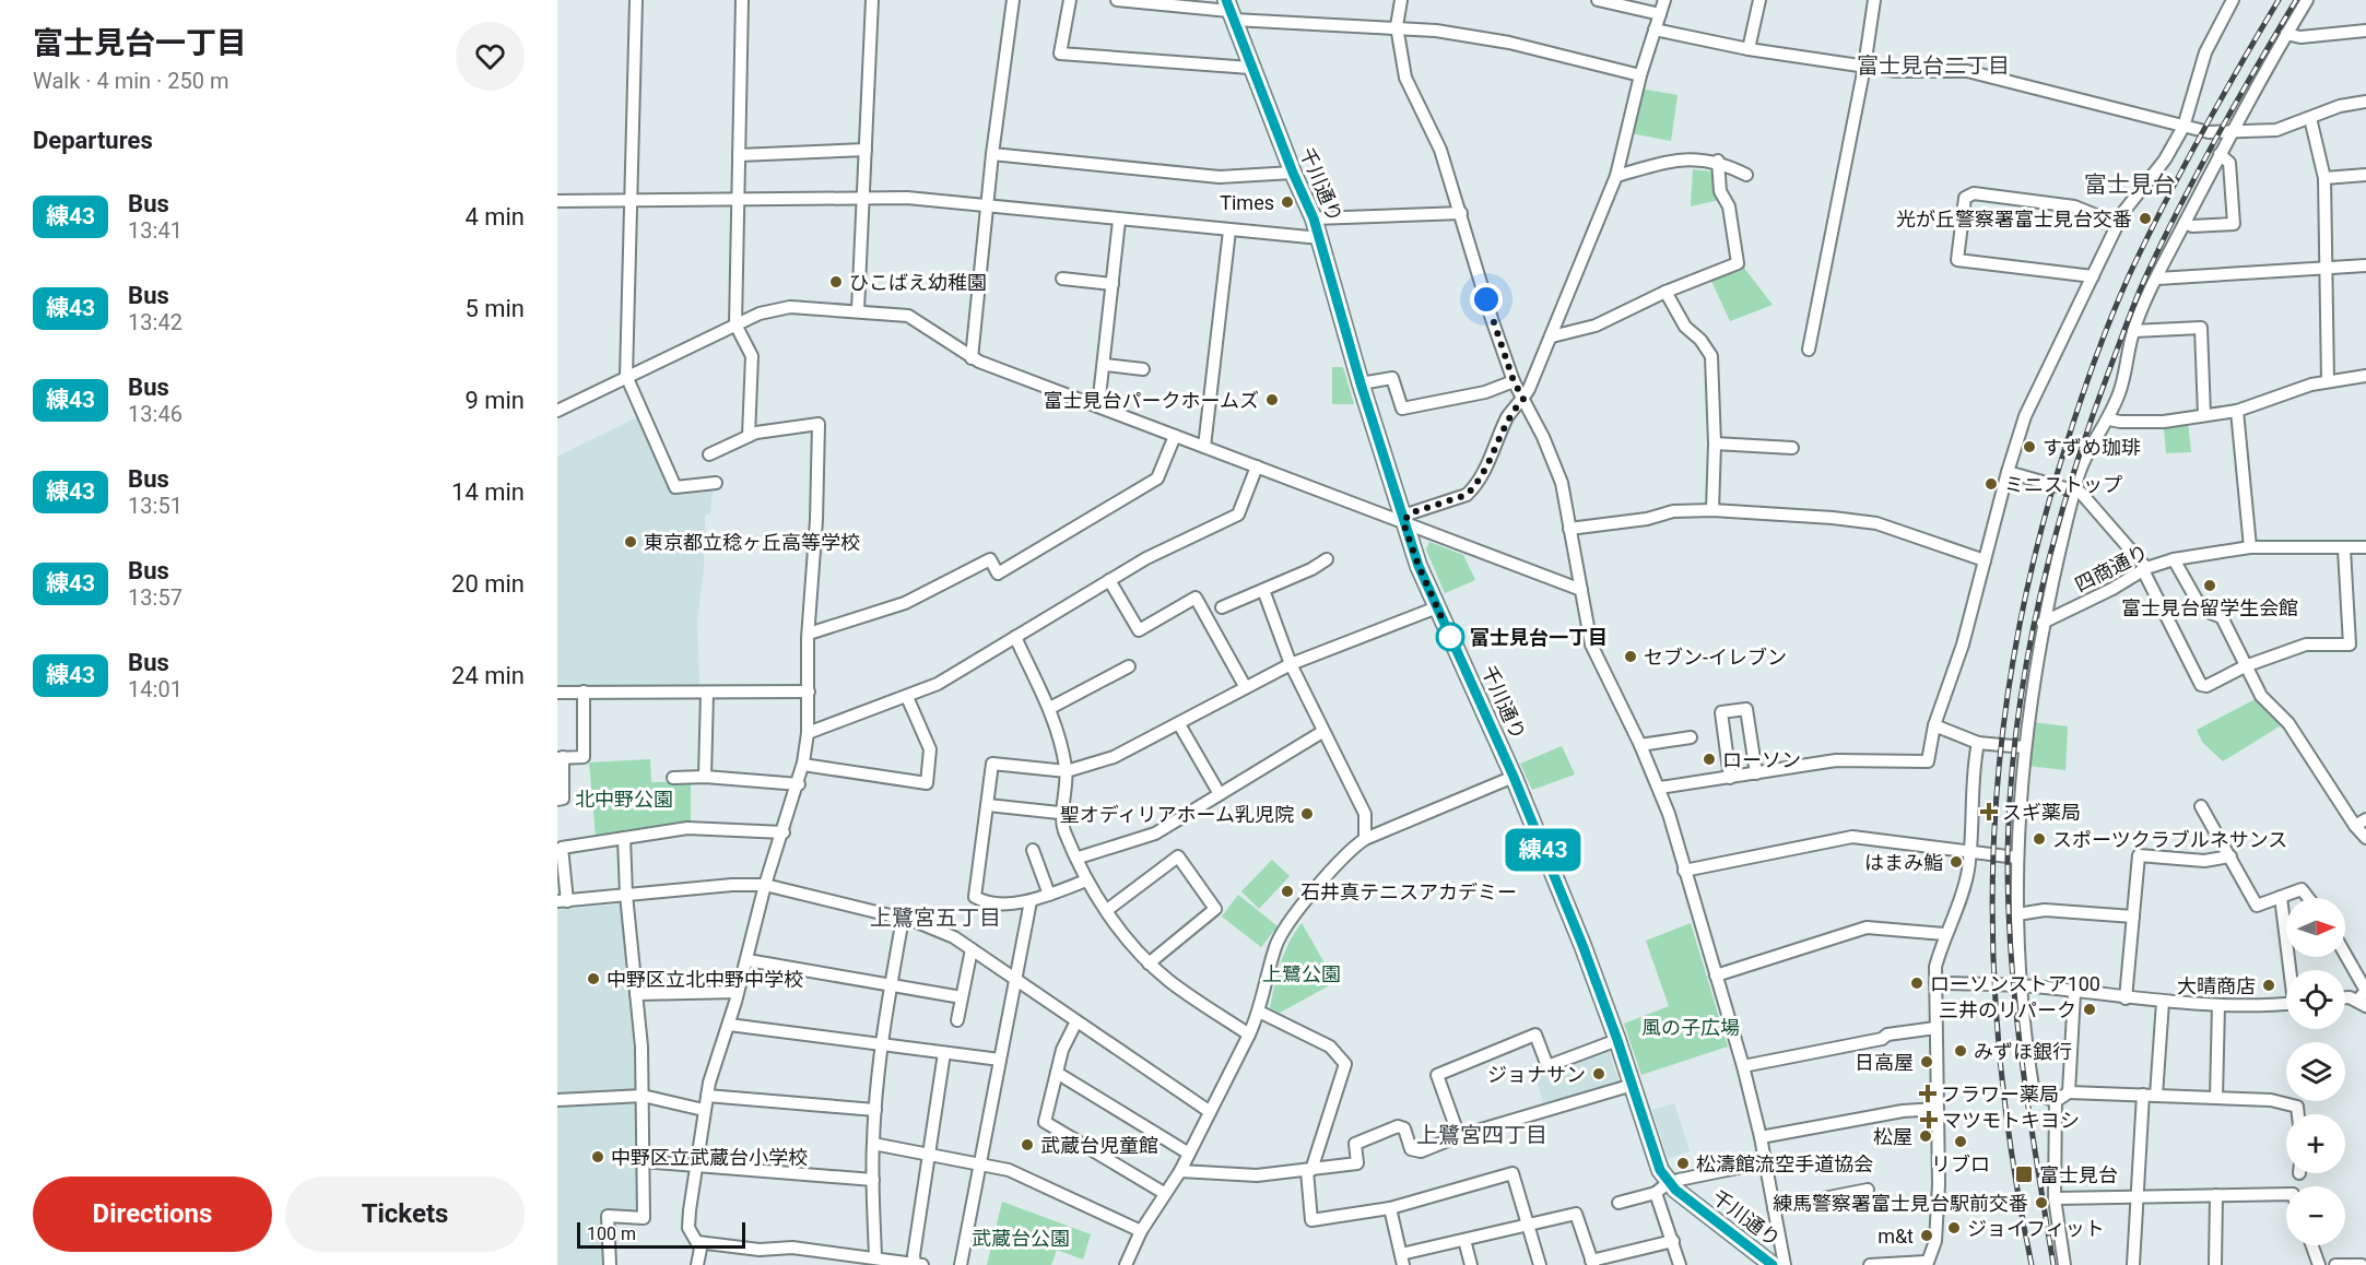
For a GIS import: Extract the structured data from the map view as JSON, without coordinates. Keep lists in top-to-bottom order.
{
  "streets": {
    "main road": ["千川通り"],
    "street": ["四商通り"]
  },
  "districts": [
    "富士見台二丁目",
    "富士見台",
    "上鷺宮五丁目",
    "上鷺宮四丁目"
  ],
  "parks": [
    "北中野公園",
    "上鷺公園",
    "風の子広場",
    "武蔵台公園"
  ],
  "places": {
    "other": [
      "Times",
      "光が丘警察署富士見台交番",
      "ひこばえ幼稚園",
      "富士見台パークホームズ",
      "すずめ珈琲",
      "ミニストップ",
      "東京都立稔ヶ丘高等学校",
      "富士見台留学生会館",
      "富士見台一丁目",
      "セブン-イレブン",
      "ローソン",
      "聖オディリアホーム乳児院",
      "スポーツクラブルネサンス",
      "はまみ鮨",
      "石井真テニスアカデミー",
      "中野区立北中野中学校",
      "ローソンストア100",
      "大晴商店",
      "三井のリパーク",
      "みずほ銀行",
      "日高屋",
      "ジョナサン",
      "松屋",
      "リブロ",
      "武蔵台児童館",
      "中野区立武蔵台小学校",
      "松濤館流空手道協会",
      "練馬警察署富士見台駅前交番",
      "ジョイフィット",
      "m&t"
    ],
    "health": ["スギ薬局", "フラワー薬局", "マツモトキヨシ"],
    "transit": ["富士見台"]
  },
  "lines": ["bus line 練43"],
  "scale_bar": "100 m",
  "north": "right",
  "page": {
    "heading": [
      ["富士見台一丁目", "Walk · 4 min · 250 m"],
      "Departures"
    ],
    "on_map": "練43",
    "list": [
      {
        "mark": "練43",
        "name": "Bus",
        "note": "13:41",
        "value": "4 min"
      },
      {
        "mark": "練43",
        "name": "Bus",
        "note": "13:42",
        "value": "5 min"
      },
      {
        "mark": "練43",
        "name": "Bus",
        "note": "13:46",
        "value": "9 min"
      },
      {
        "mark": "練43",
        "name": "Bus",
        "note": "13:51",
        "value": "14 min"
      },
      {
        "mark": "練43",
        "name": "Bus",
        "note": "13:57",
        "value": "20 min"
      },
      {
        "mark": "練43",
        "name": "Bus",
        "note": "14:01",
        "value": "24 min"
      }
    ],
    "map_buttons": ["+", "−"],
    "buttons": ["Directions", "Tickets"],
    "scale": "100 m"
  }
}
